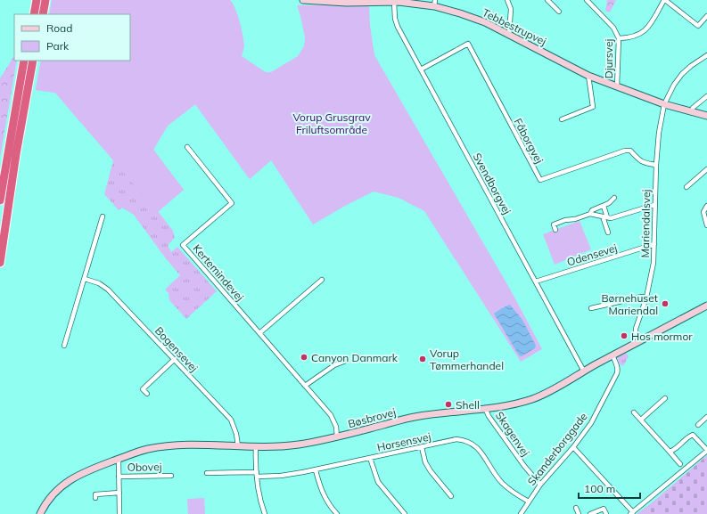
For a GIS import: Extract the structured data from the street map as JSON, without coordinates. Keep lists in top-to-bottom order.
{
  "streets": {
    "street": [
      "Tebbestrupvej",
      "Djursvej",
      "Fåborgvej",
      "Svendborgvej",
      "Mariendalsvej",
      "Odensevej",
      "Kertemindevej",
      "Bogensevej",
      "Bøsbrovej",
      "Skagenvej",
      "Horsensvej",
      "Skanderborggade",
      "Obovej"
    ]
  },
  "crossings": [
    ["Tebbestrupvej", "Djursvej"],
    ["Tebbestrupvej", "Svendborgvej"],
    ["Tebbestrupvej", "Mariendalsvej"],
    ["Fåborgvej", "Svendborgvej"],
    ["Fåborgvej", "Mariendalsvej"],
    ["Svendborgvej", "Odensevej"],
    ["Svendborgvej", "Bøsbrovej"],
    ["Mariendalsvej", "Odensevej"],
    ["Mariendalsvej", "Bøsbrovej"],
    ["Kertemindevej", "Bøsbrovej"],
    ["Bogensevej", "Bøsbrovej"],
    ["Bøsbrovej", "Skagenvej"],
    ["Bøsbrovej", "Skanderborggade"],
    ["Bøsbrovej", "Obovej"],
    ["Skagenvej", "Skanderborggade"],
    ["Horsensvej", "Skanderborggade"]
  ],
  "parks": ["Vorup Grusgrav Friluftsområde"],
  "places": [
    "Børnehuset Mariendal",
    "Hos mormor",
    "Canyon Danmark",
    "Vorup Tømmerhandel",
    "Shell"
  ],
  "legend": ["Road", "Park"],
  "scale_bar": "100 m"
}
